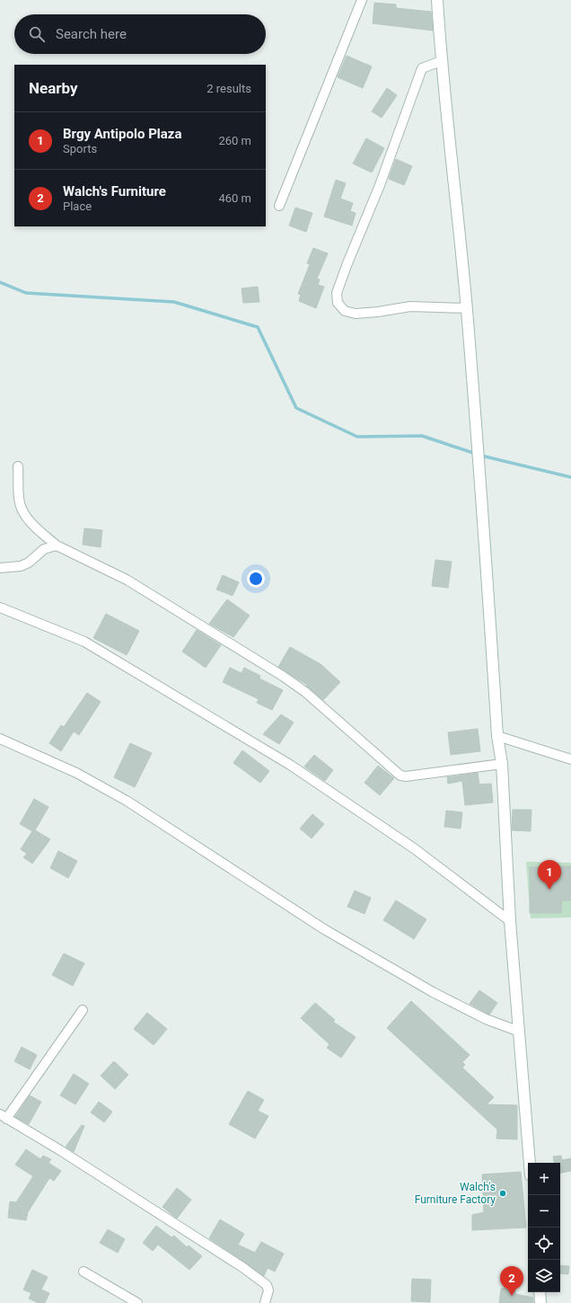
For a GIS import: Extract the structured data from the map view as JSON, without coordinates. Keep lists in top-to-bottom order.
{
  "places": ["Walch's Furniture Factory"],
  "page": {
    "search": "Search here",
    "heading": ["Nearby", "2 results"],
    "list": [
      {
        "mark": "1",
        "name": "Brgy Antipolo Plaza",
        "note": "Sports",
        "value": "260 m"
      },
      {
        "mark": "2",
        "name": "Walch's Furniture",
        "note": "Place",
        "value": "460 m"
      }
    ],
    "pins": ["1", "2"],
    "map_buttons": ["+", "−"]
  }
}
